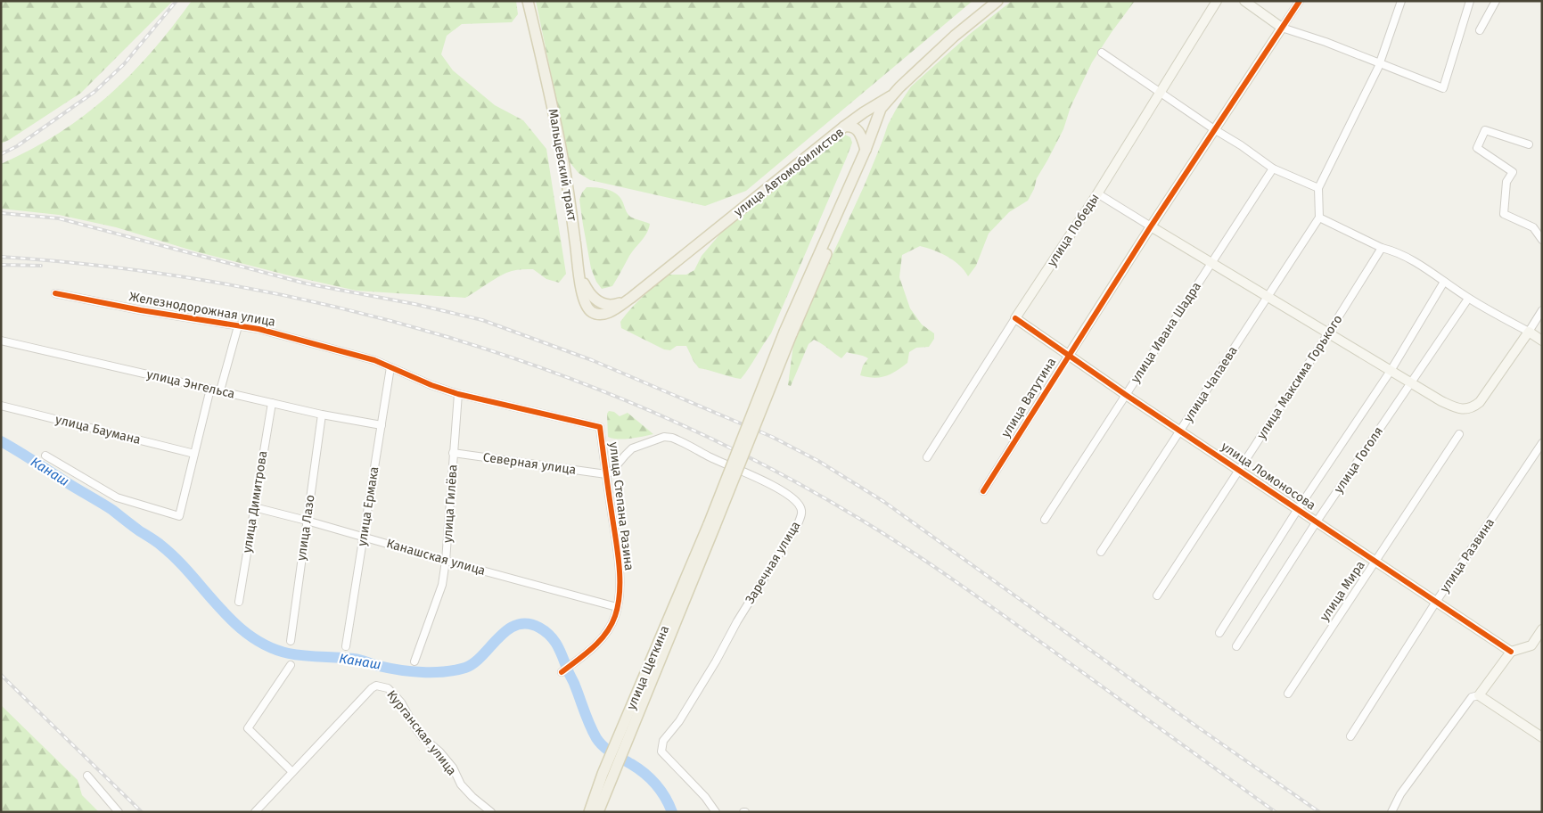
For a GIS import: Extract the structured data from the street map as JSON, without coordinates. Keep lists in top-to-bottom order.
{
  "streets": {
    "main road": ["Мальцевский тракт", "улица Автомобилистов", "улица Щеткина"],
    "street": [
      "улица Победы",
      "Железнодорожная улица",
      "улица Ивана Шадра",
      "улица Максима Горького",
      "улица Энгельса",
      "улица Чапаева",
      "улица Ватутина",
      "улица Баумана",
      "улица Гоголя",
      "Северная улица",
      "улица Ломоносова",
      "улица Димитрова",
      "улица Гилёва",
      "улица Ермака",
      "улица Степана Разина",
      "улица Лазо",
      "улица Развина",
      "Канашская улица",
      "Заречная улица",
      "улица Мира",
      "Курганская улица"
    ]
  },
  "crossings": [
    ["Мальцевский тракт", "улица Автомобилистов"],
    ["улица Победы", "улица Ломоносова"],
    ["Железнодорожная улица", "улица Гилёва"],
    ["Железнодорожная улица", "улица Ермака"],
    ["Железнодорожная улица", "улица Степана Разина"],
    ["улица Ивана Шадра", "улица Ломоносова"],
    ["улица Максима Горького", "улица Ломоносова"],
    ["улица Энгельса", "улица Димитрова"],
    ["улица Энгельса", "улица Ермака"],
    ["улица Энгельса", "улица Лазо"],
    ["улица Чапаева", "улица Ломоносова"],
    ["улица Ватутина", "улица Ломоносова"],
    ["улица Гоголя", "улица Ломоносова"],
    ["Северная улица", "улица Гилёва"],
    ["Северная улица", "улица Степана Разина"],
    ["Северная улица", "Заречная улица"],
    ["улица Ломоносова", "улица Развина"],
    ["улица Ломоносова", "улица Мира"],
    ["улица Димитрова", "Канашская улица"],
    ["улица Гилёва", "Канашская улица"],
    ["улица Ермака", "Канашская улица"],
    ["улица Степана Разина", "Канашская улица"],
    ["улица Степана Разина", "Заречная улица"],
    ["улица Лазо", "Канашская улица"]
  ],
  "water": ["Канаш"]
}
